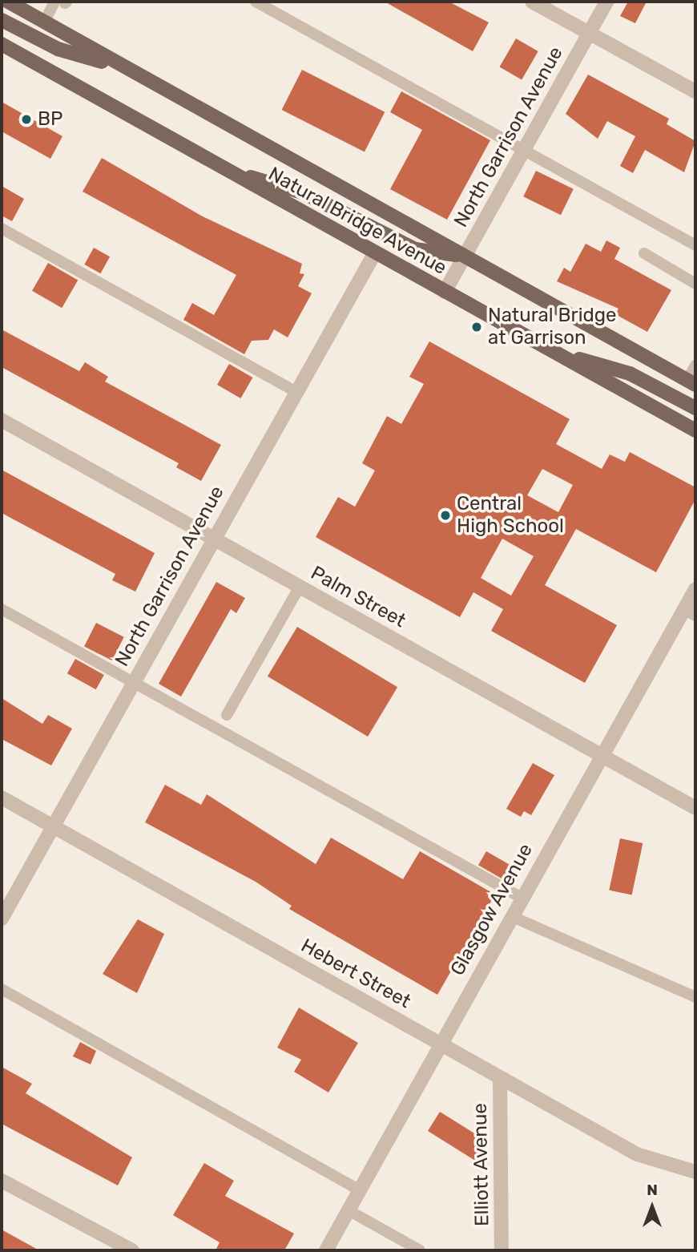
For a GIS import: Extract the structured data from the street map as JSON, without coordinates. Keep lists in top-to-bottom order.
{
  "streets": {
    "main road": ["Natural Bridge Avenue"],
    "street": [
      "North Garrison Avenue",
      "Palm Street",
      "Glasgow Avenue",
      "Hebert Street",
      "Elliott Avenue"
    ]
  },
  "crossings": [
    ["North Garrison Avenue", "Natural Bridge Avenue"],
    ["North Garrison Avenue", "Palm Street"],
    ["North Garrison Avenue", "Hebert Street"],
    ["Palm Street", "Glasgow Avenue"],
    ["Glasgow Avenue", "Hebert Street"],
    ["Hebert Street", "Elliott Avenue"]
  ],
  "places": ["BP", "Natural Bridge at Garrison", "Central High School"],
  "north": "top"
}
